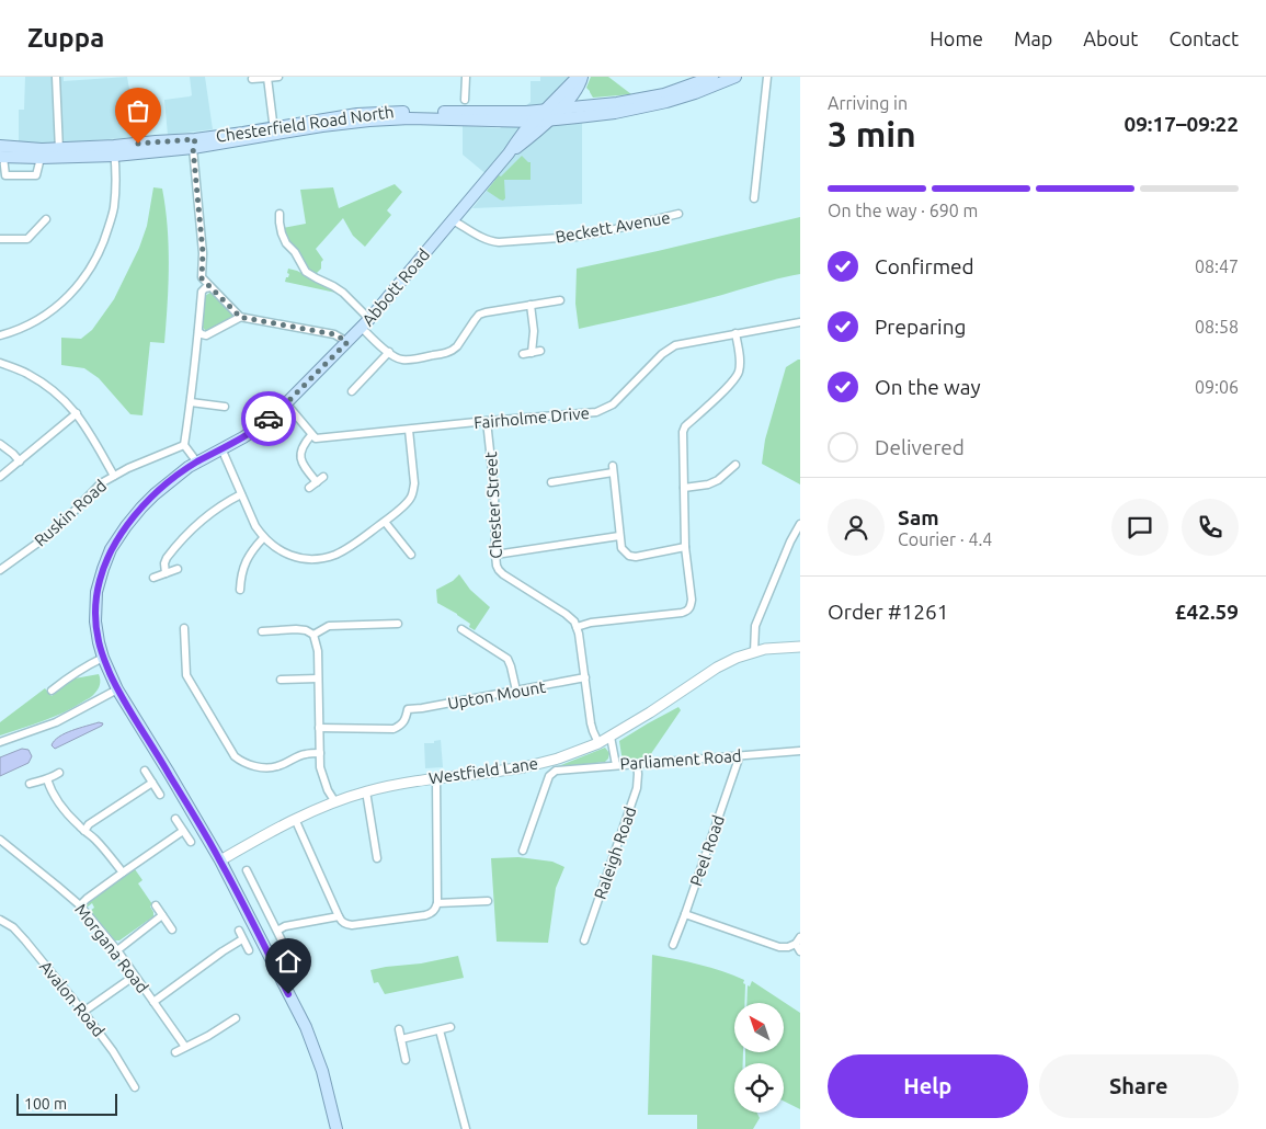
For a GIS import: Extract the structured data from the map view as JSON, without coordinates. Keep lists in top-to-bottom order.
{
  "streets": {
    "main road": ["Chesterfield Road North", "Abbott Road"],
    "street": [
      "Beckett Avenue",
      "Fairholme Drive",
      "Chester Street",
      "Ruskin Road",
      "Upton Mount",
      "Parliament Road",
      "Westfield Lane",
      "Peel Road",
      "Raleigh Road",
      "Morgana Road",
      "Avalon Road"
    ]
  },
  "crossings": [
    ["Chesterfield Road North", "Abbott Road"],
    ["Beckett Avenue", "Abbott Road"],
    ["Abbott Road", "Westfield Lane"],
    ["Fairholme Drive", "Chester Street"],
    ["Parliament Road", "Peel Road"],
    ["Parliament Road", "Raleigh Road"]
  ],
  "scale_bar": "100 m",
  "north": "top left",
  "page": {
    "header": "Zuppa",
    "nav": [
      "Home",
      "Map",
      "About",
      "Contact"
    ],
    "heading": ["3 min", "Arriving in", "09:17–09:22"],
    "panel": [
      "Sam",
      "Courier · 4.4",
      "Order #1261",
      "£42.59"
    ],
    "bar": "On the way · 690 m",
    "list": [
      ["Confirmed", "08:47"],
      ["Preparing", "08:58"],
      ["On the way", "09:06"],
      "Delivered"
    ],
    "buttons": ["Help", "Share"],
    "scale": "100 m"
  }
}
